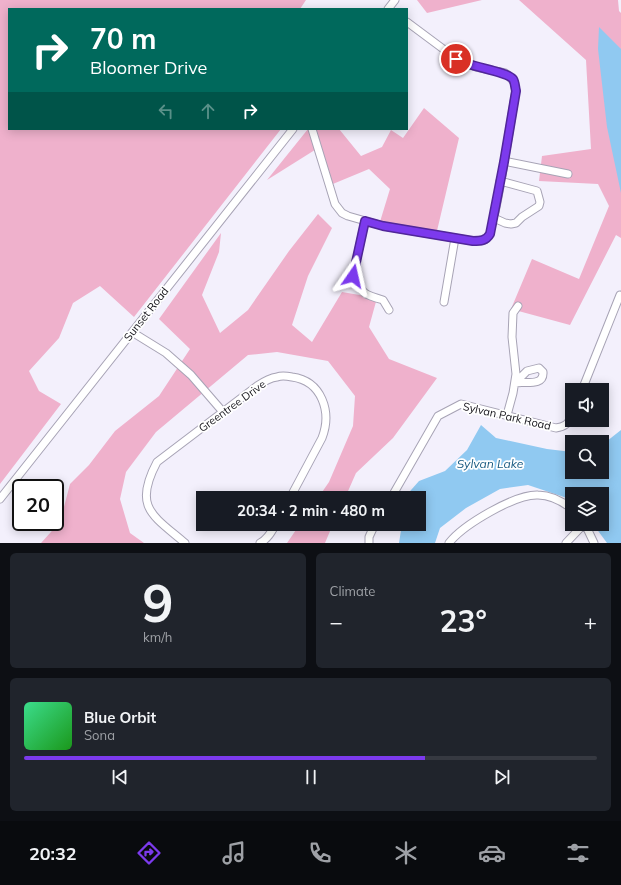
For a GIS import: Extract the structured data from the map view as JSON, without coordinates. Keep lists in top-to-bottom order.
{
  "streets": {
    "street": ["Sunset Road", "Greentree Drive", "Sylvan Park Road"]
  },
  "water": ["Sylvan Lake"],
  "page": {
    "turn": ["70 m", "Bloomer Drive"],
    "limit": "20",
    "trip": "20:34 · 2 min · 480 m",
    "tile": [
      ["9", "km/h"],
      "Climate"
    ],
    "heat": ["−", "23°", "+"],
    "song": ["Blue Orbit", "Sona"],
    "tabs": "20:32"
  }
}
